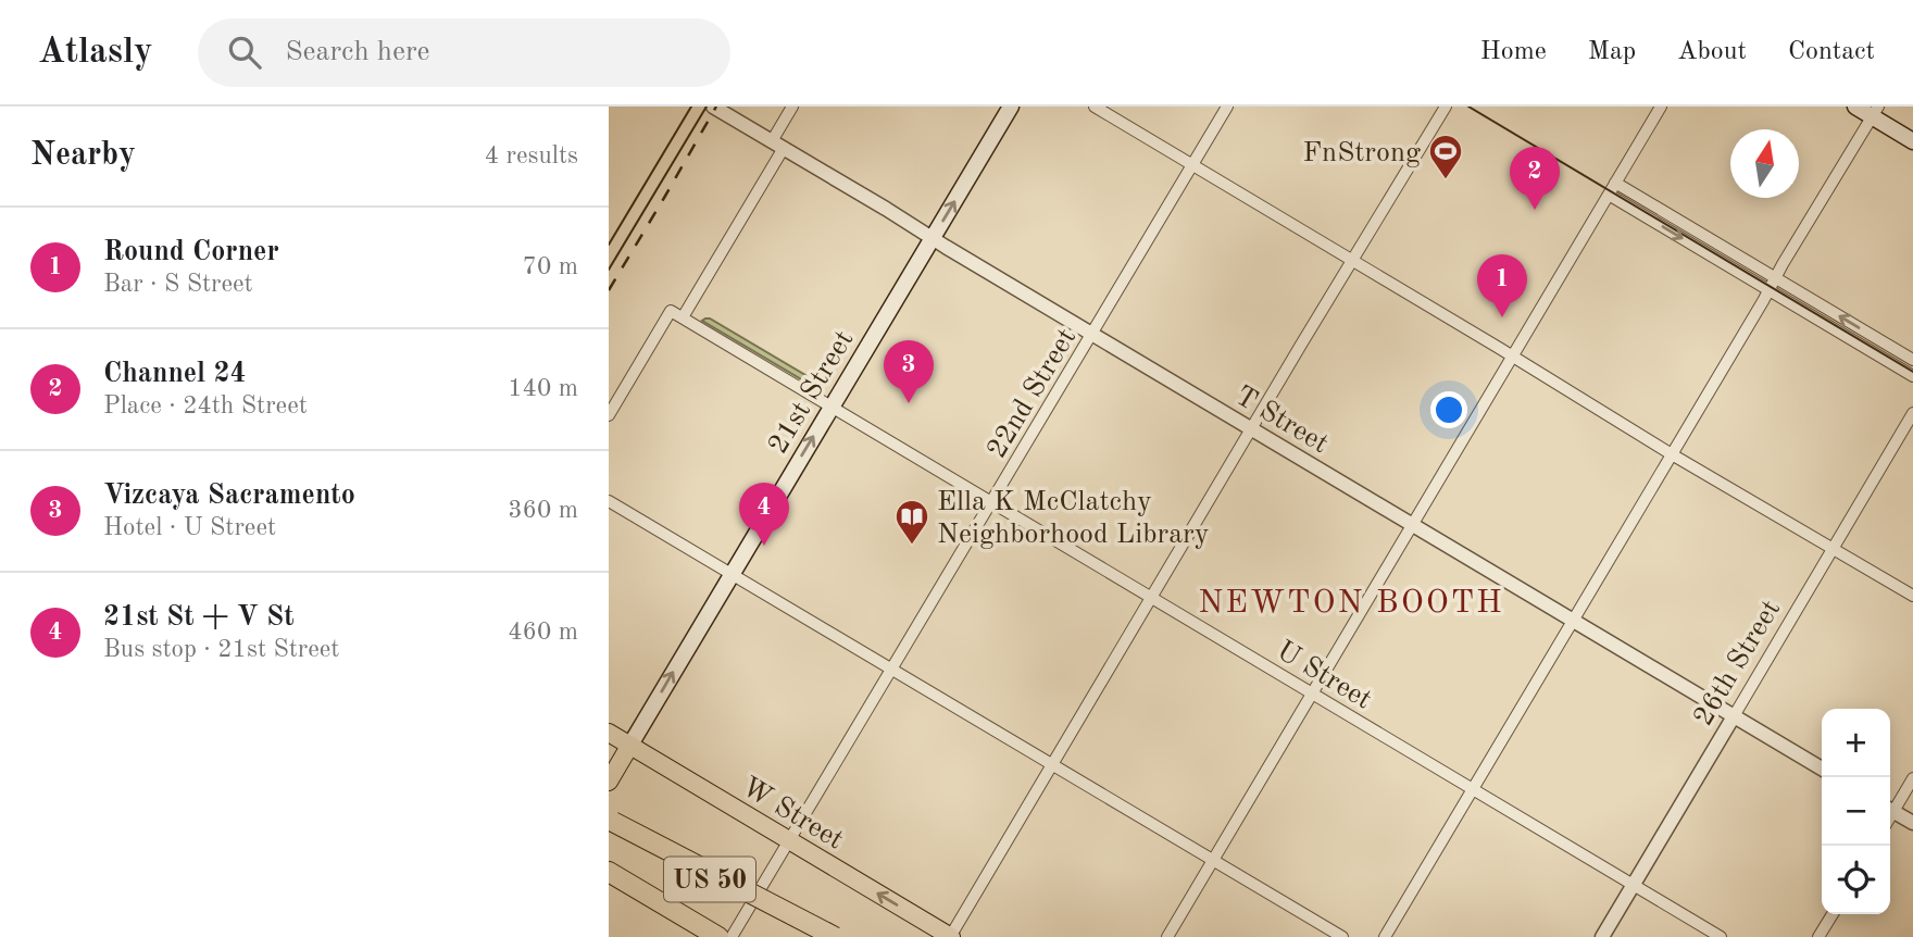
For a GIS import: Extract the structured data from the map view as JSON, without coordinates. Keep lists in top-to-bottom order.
{
  "streets": {
    "highway": ["US 50"],
    "main road": ["21st Street", "W Street"],
    "street": [
      "22nd Street",
      "T Street",
      "26th Street",
      "U Street"
    ]
  },
  "crossings": [
    ["21st Street", "T Street"],
    ["21st Street", "U Street"],
    ["21st Street", "W Street"],
    ["22nd Street", "T Street"],
    ["22nd Street", "U Street"],
    ["22nd Street", "W Street"],
    ["T Street", "26th Street"],
    ["26th Street", "U Street"]
  ],
  "one_way": ["21st Street", "W Street"],
  "districts": ["NEWTON BOOTH"],
  "places": {
    "sports": ["FnStrong"],
    "library": ["Ella K McClatchy Neighborhood Library"]
  },
  "north": "top",
  "page": {
    "header": "Atlasly",
    "search": "Search here",
    "nav": [
      "Home",
      "Map",
      "About",
      "Contact"
    ],
    "heading": ["Nearby", "4 results"],
    "pins": [
      "2",
      "1",
      "3",
      "4"
    ],
    "list": [
      {
        "mark": "1",
        "name": "Round Corner",
        "note": "Bar · S Street",
        "value": "70 m"
      },
      {
        "mark": "2",
        "name": "Channel 24",
        "note": "Place · 24th Street",
        "value": "140 m"
      },
      {
        "mark": "3",
        "name": "Vizcaya Sacramento",
        "note": "Hotel · U Street",
        "value": "360 m"
      },
      {
        "mark": "4",
        "name": "21st St + V St",
        "note": "Bus stop · 21st Street",
        "value": "460 m"
      }
    ],
    "map_buttons": ["+", "−"]
  }
}
